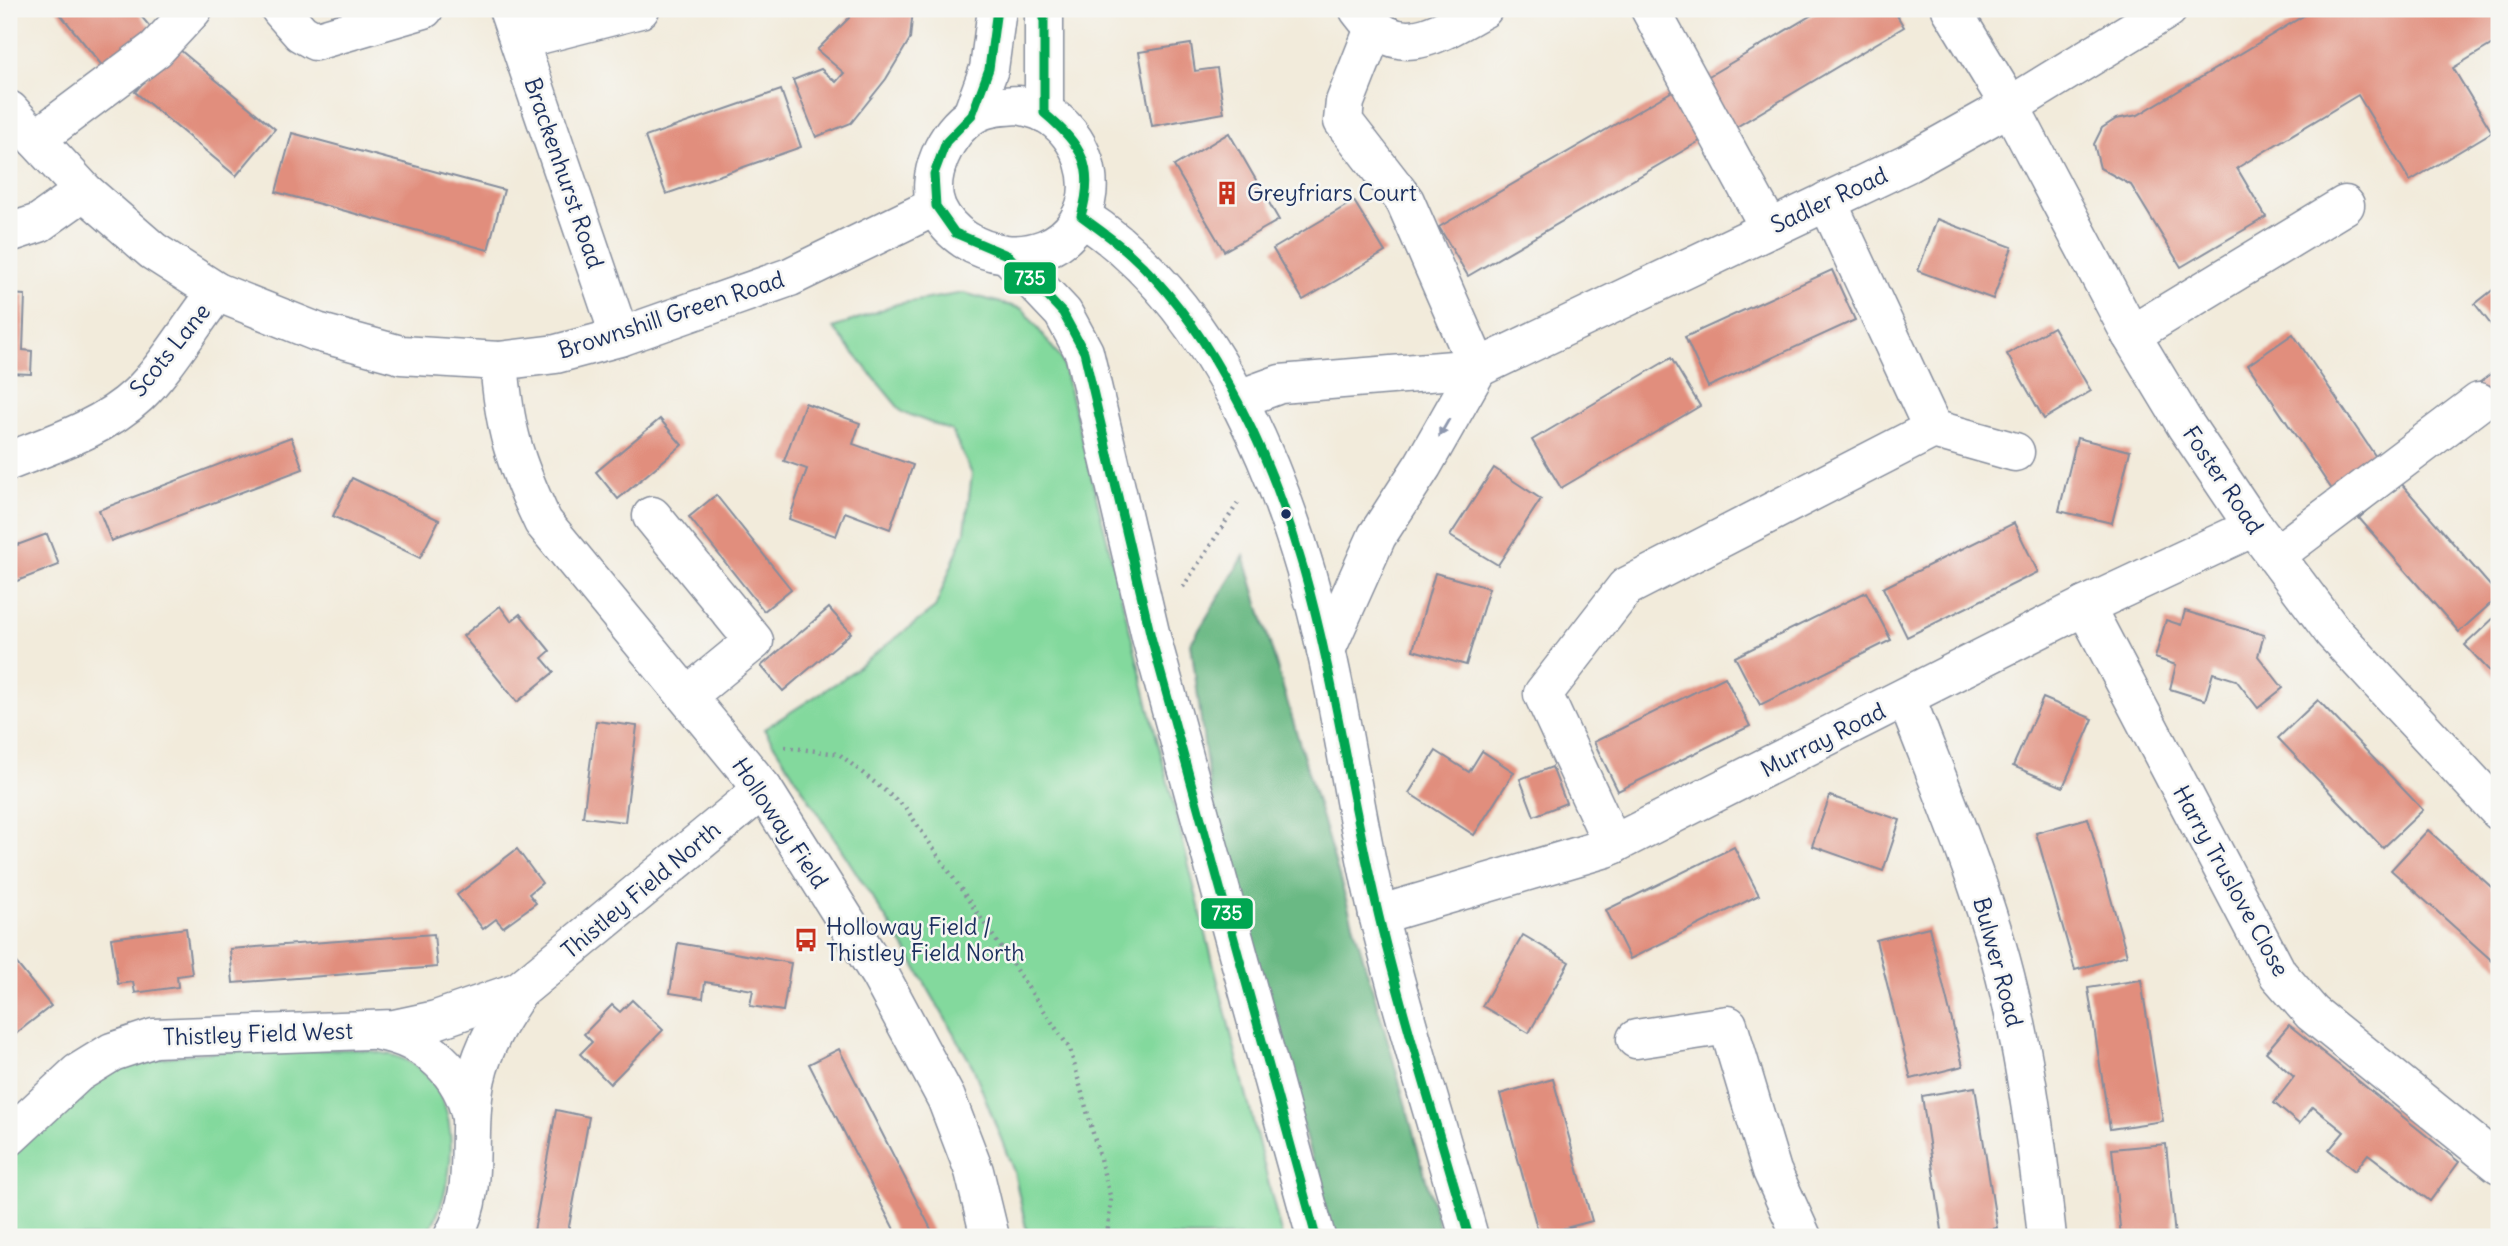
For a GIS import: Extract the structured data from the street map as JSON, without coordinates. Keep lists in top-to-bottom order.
{
  "streets": {
    "street": [
      "Brackenhurst Road",
      "Sadler Road",
      "Brownshill Green Road",
      "Scots Lane",
      "Foster Road",
      "Murray Road",
      "Holloway Field",
      "Harry Truslove Close",
      "Thistley Field North",
      "Bulwer Road",
      "Thistley Field West"
    ]
  },
  "crossings": [
    ["Brackenhurst Road", "Brownshill Green Road"],
    ["Sadler Road", "Foster Road"],
    ["Brownshill Green Road", "Scots Lane"],
    ["Brownshill Green Road", "Holloway Field"],
    ["Foster Road", "Murray Road"],
    ["Murray Road", "Harry Truslove Close"],
    ["Murray Road", "Bulwer Road"],
    ["Holloway Field", "Thistley Field North"],
    ["Thistley Field North", "Thistley Field West"]
  ],
  "places": {
    "building": ["Greyfriars Court"],
    "bus stop": ["Holloway Field / Thistley Field North"]
  },
  "lines": ["transit line 735"]
}
